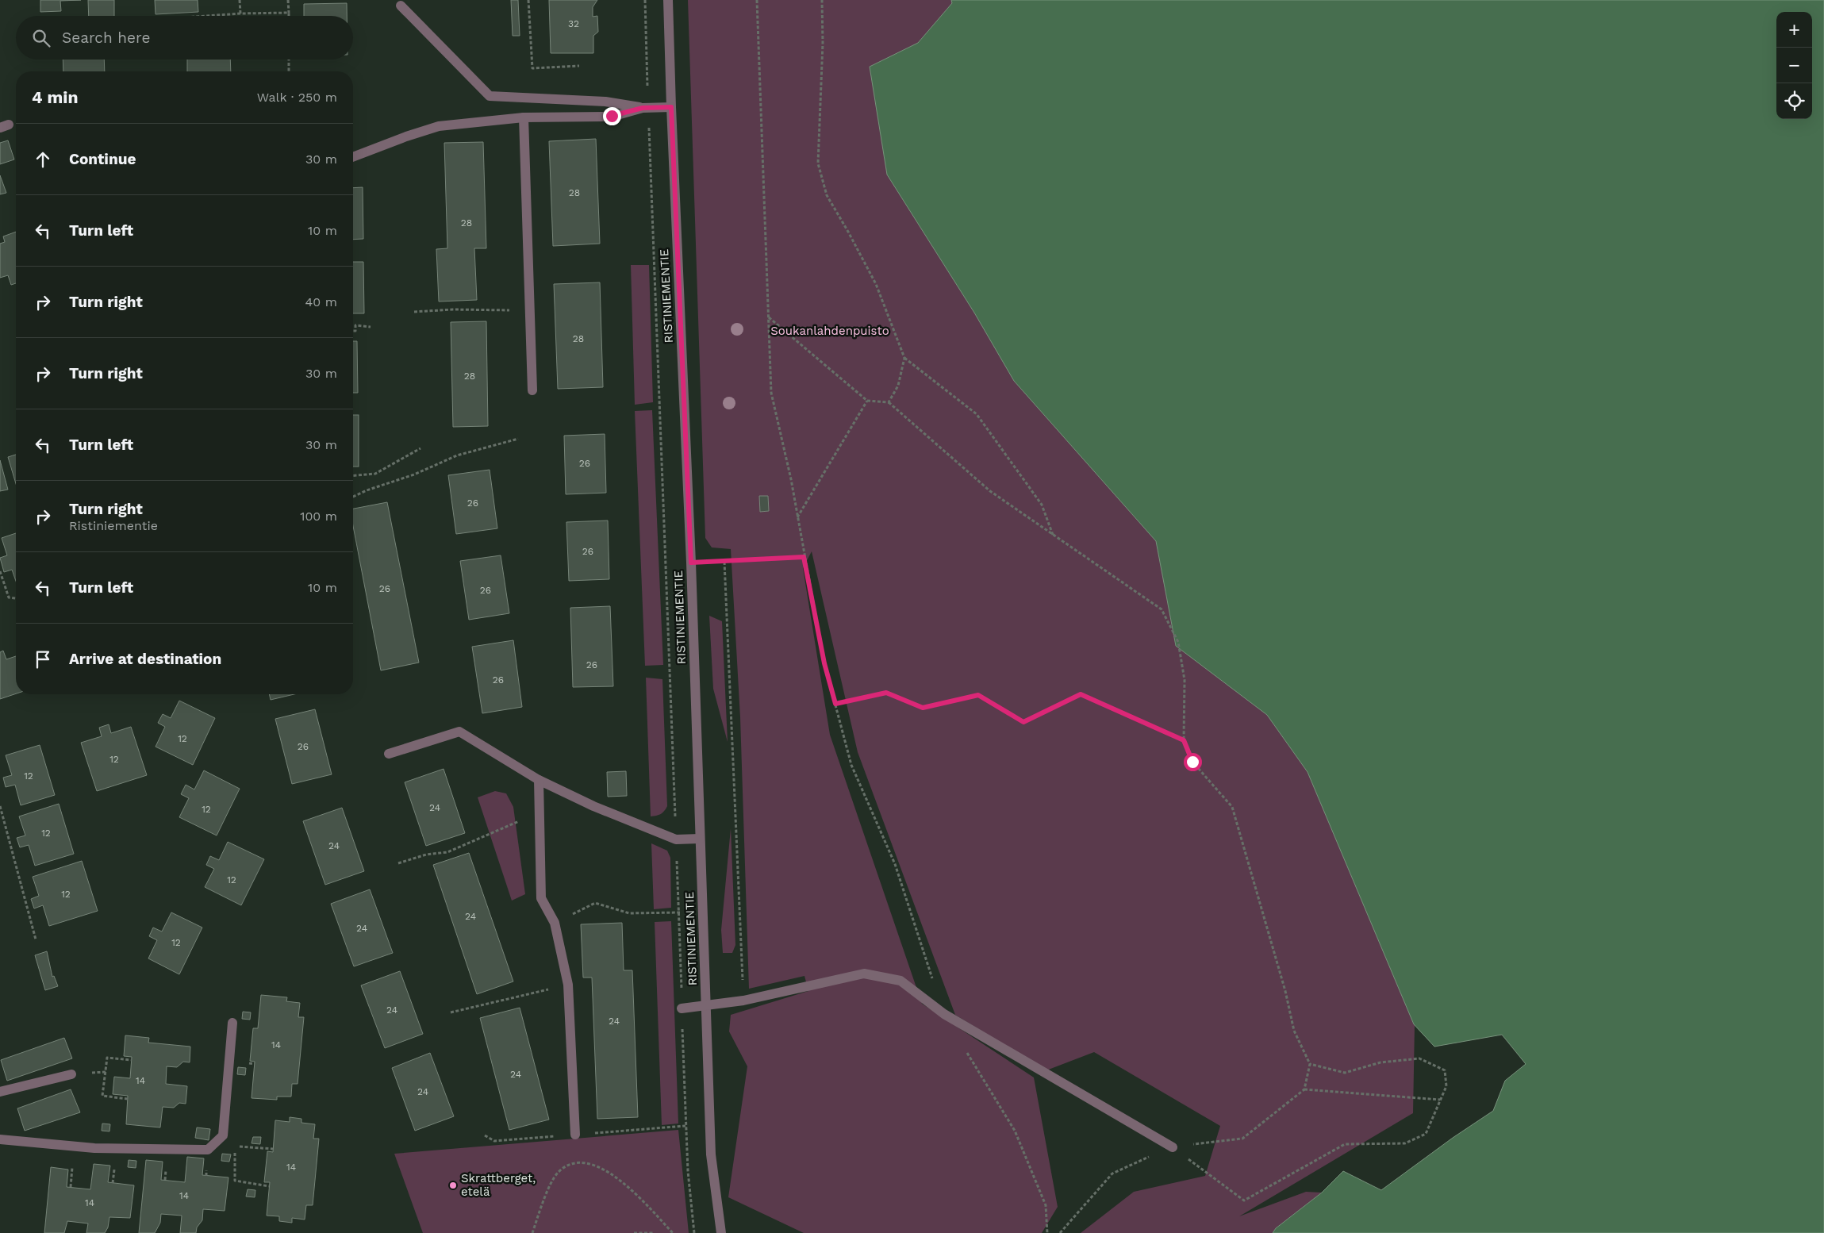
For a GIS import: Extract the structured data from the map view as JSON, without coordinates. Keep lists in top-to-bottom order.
{
  "streets": {
    "street": ["RISTINIEMENTIE"]
  },
  "parks": ["Soukanlahdenpuisto"],
  "places": ["Skrattberget, etelä"],
  "house_numbers": [
    "32",
    "28",
    "28",
    "28",
    "28",
    "26",
    "26",
    "26",
    "26",
    "26",
    "26",
    "26",
    "12",
    "26",
    "12",
    "12",
    "24",
    "12",
    "12",
    "24",
    "12",
    "12",
    "24",
    "24",
    "12",
    "24",
    "24",
    "14",
    "24",
    "14",
    "24",
    "14",
    "14",
    "14"
  ],
  "page": {
    "map_buttons": ["+", "−"],
    "search": "Search here",
    "heading": ["4 min", "Walk · 250 m"],
    "list": [
      ["Continue", "30 m"],
      ["Turn left", "10 m"],
      ["Turn right", "40 m"],
      ["Turn right", "30 m"],
      ["Turn left", "30 m"],
      ["Turn right", "Ristiniementie", "100 m"],
      ["Turn left", "10 m"],
      "Arrive at destination"
    ]
  }
}
